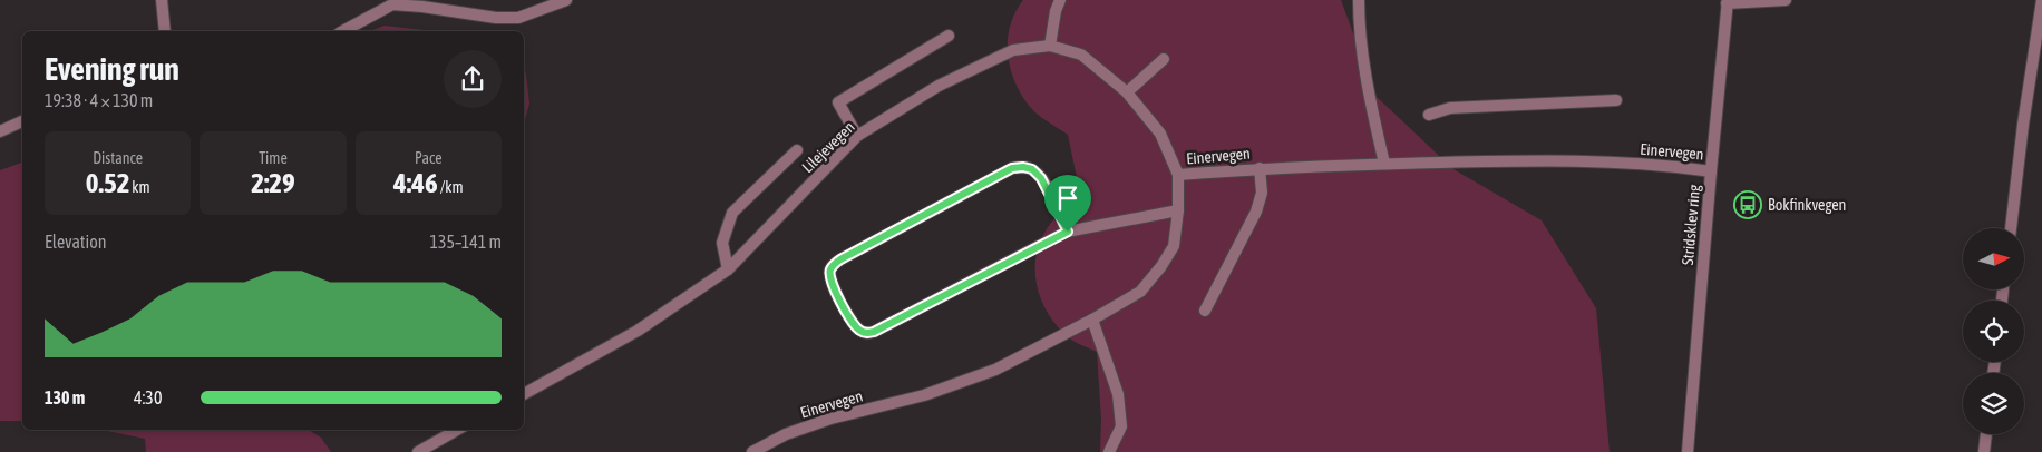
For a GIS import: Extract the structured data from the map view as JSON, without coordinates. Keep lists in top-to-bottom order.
{
  "streets": {
    "street": ["Lilejevegen", "Einervegen", "Stridsklev ring"]
  },
  "crossings": [
    ["Lilejevegen", "Einervegen"],
    ["Einervegen", "Stridsklev ring"]
  ],
  "places": {
    "bus stop": ["Bokfinkvegen"]
  },
  "north": "right",
  "page": {
    "heading": ["Evening run", "19:38 · 4 × 130 m"],
    "stats": [
      ["Distance", "0.52 km"],
      ["Time", "2:29"],
      ["Pace", "4:46 /km"]
    ],
    "chart": ["Elevation", "135–141 m"],
    "list": [
      {
        "name": "130 m",
        "note": "4:30"
      }
    ]
  }
}
